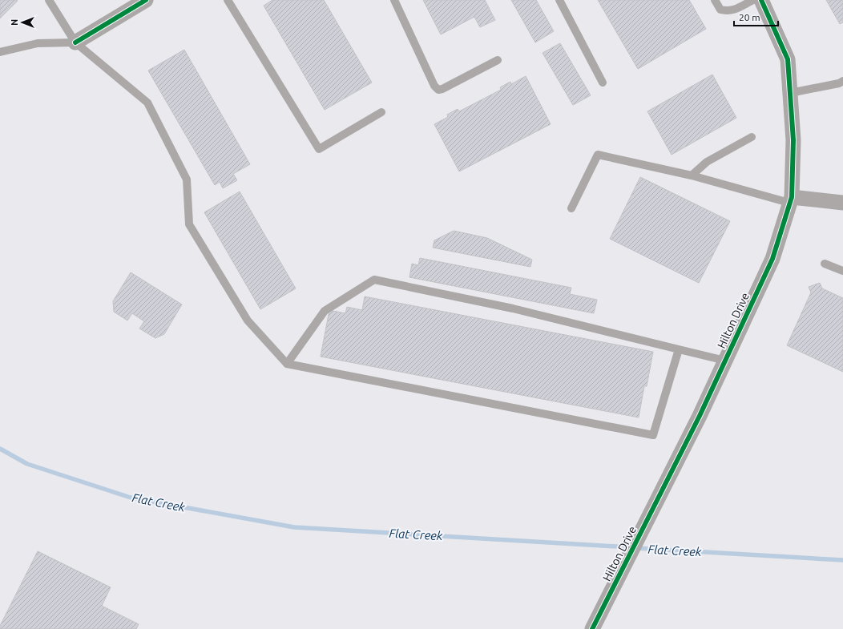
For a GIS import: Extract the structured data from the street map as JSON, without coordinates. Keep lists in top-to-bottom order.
{
  "streets": {
    "street": ["Hilton Drive"]
  },
  "water": ["Flat Creek"],
  "scale_bar": "20 m",
  "north": "left"
}
